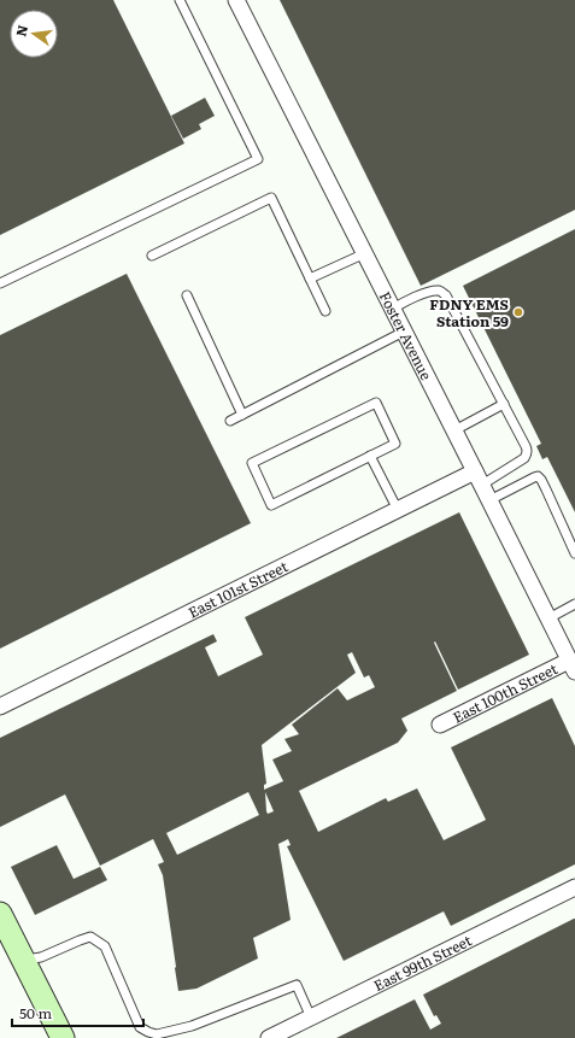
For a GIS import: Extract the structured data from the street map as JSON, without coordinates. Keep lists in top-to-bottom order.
{
  "streets": {
    "street": [
      "Foster Avenue",
      "East 101st Street",
      "East 100th Street",
      "East 99th Street"
    ]
  },
  "crossings": [
    ["Foster Avenue", "East 101st Street"],
    ["Foster Avenue", "East 100th Street"]
  ],
  "places": ["FDNY EMS Station 59"],
  "scale_bar": "50 m",
  "north": "left"
}
